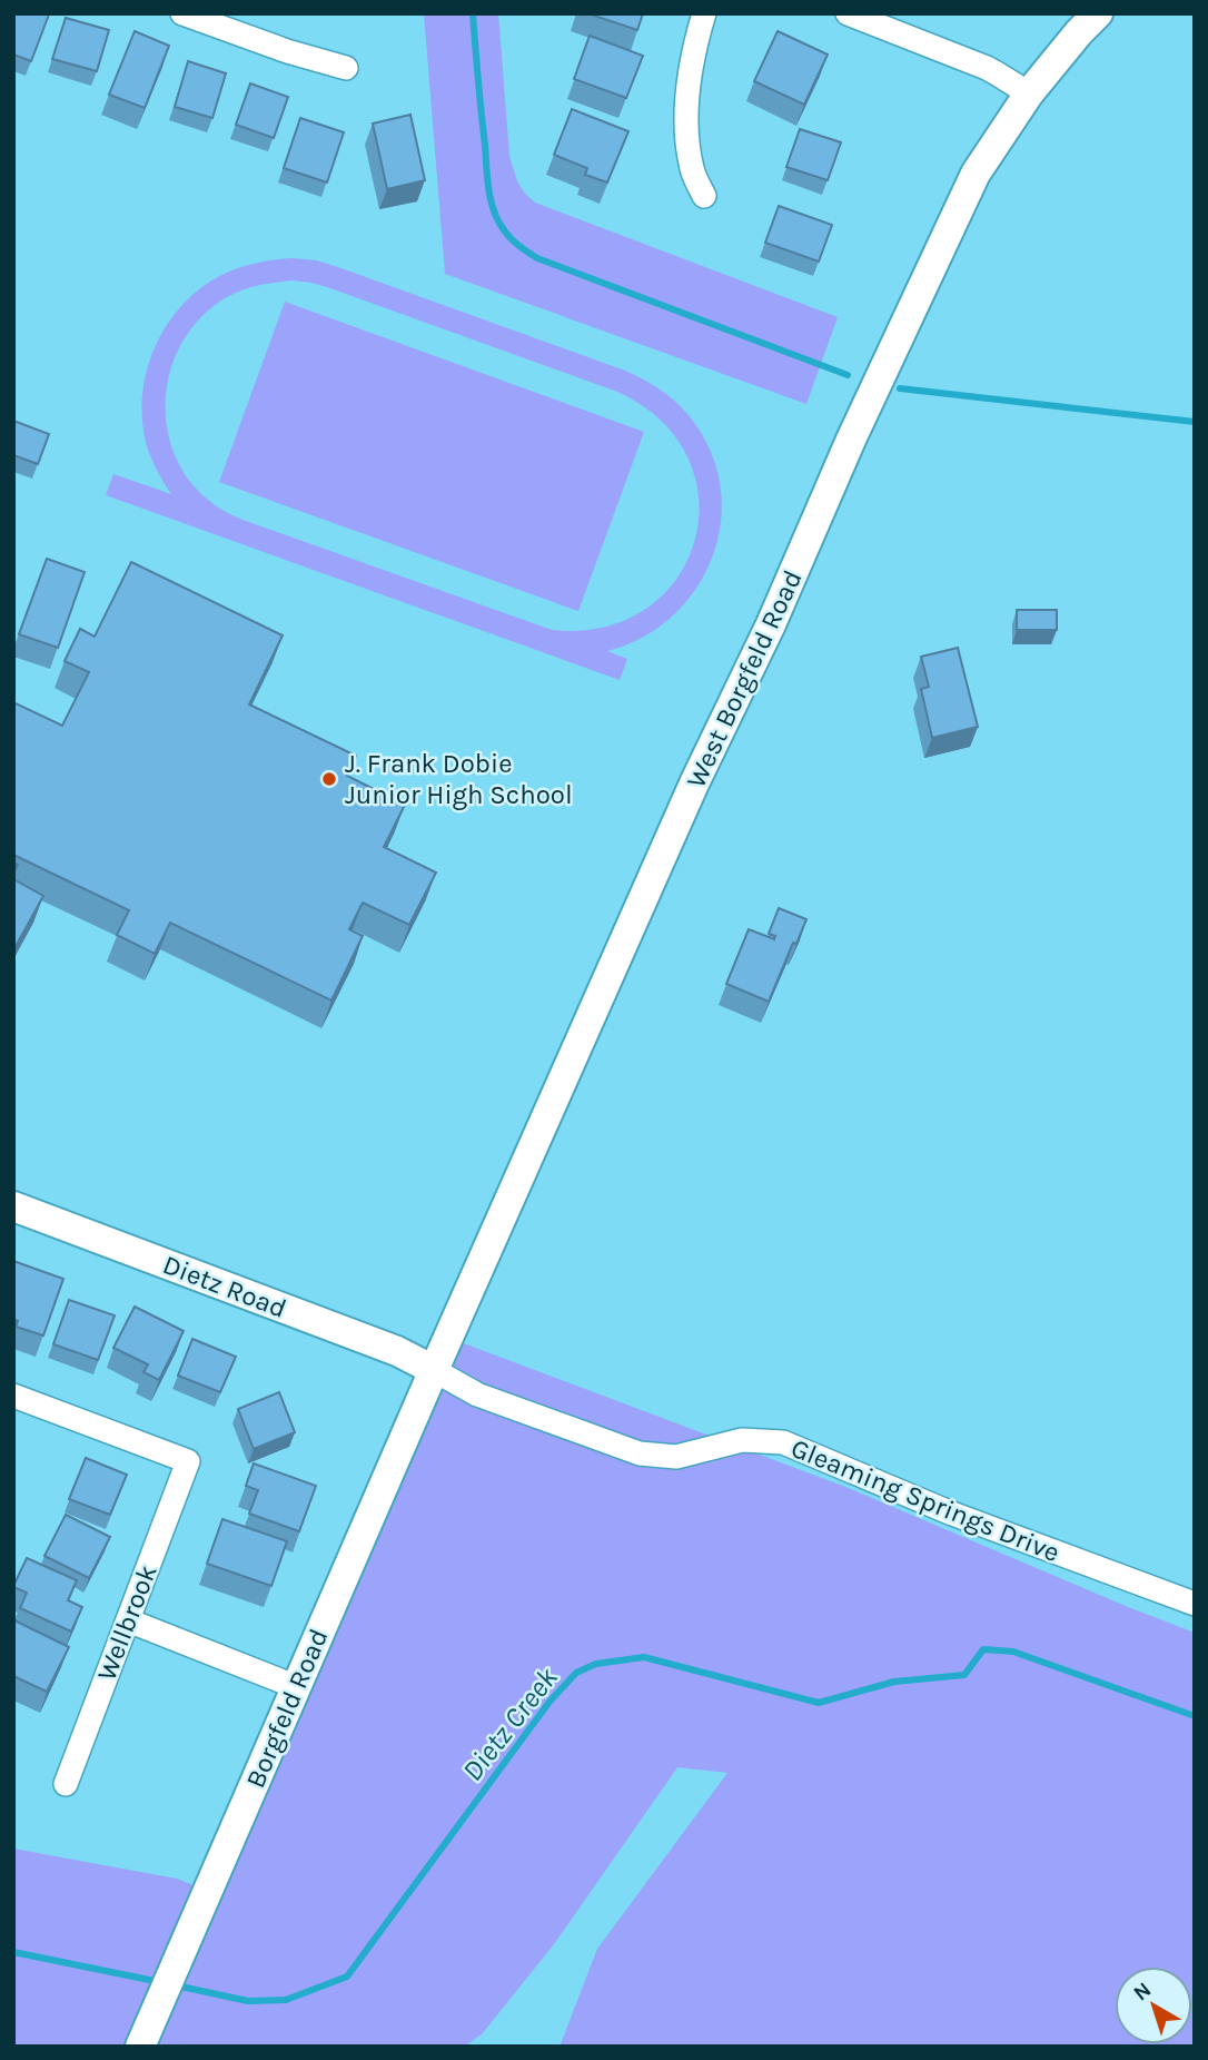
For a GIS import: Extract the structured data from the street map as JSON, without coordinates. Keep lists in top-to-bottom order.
{
  "streets": {
    "street": [
      "West Borgfeld Road",
      "Dietz Road",
      "Gleaming Springs Drive",
      "Wellbrook",
      "Borgfeld Road"
    ]
  },
  "crossings": [
    ["West Borgfeld Road", "Dietz Road"],
    ["West Borgfeld Road", "Gleaming Springs Drive"],
    ["West Borgfeld Road", "Borgfeld Road"],
    ["Dietz Road", "Gleaming Springs Drive"],
    ["Dietz Road", "Borgfeld Road"],
    ["Gleaming Springs Drive", "Borgfeld Road"]
  ],
  "water": ["Dietz Creek"],
  "places": ["J. Frank Dobie Junior High School"],
  "north": "top left"
}
